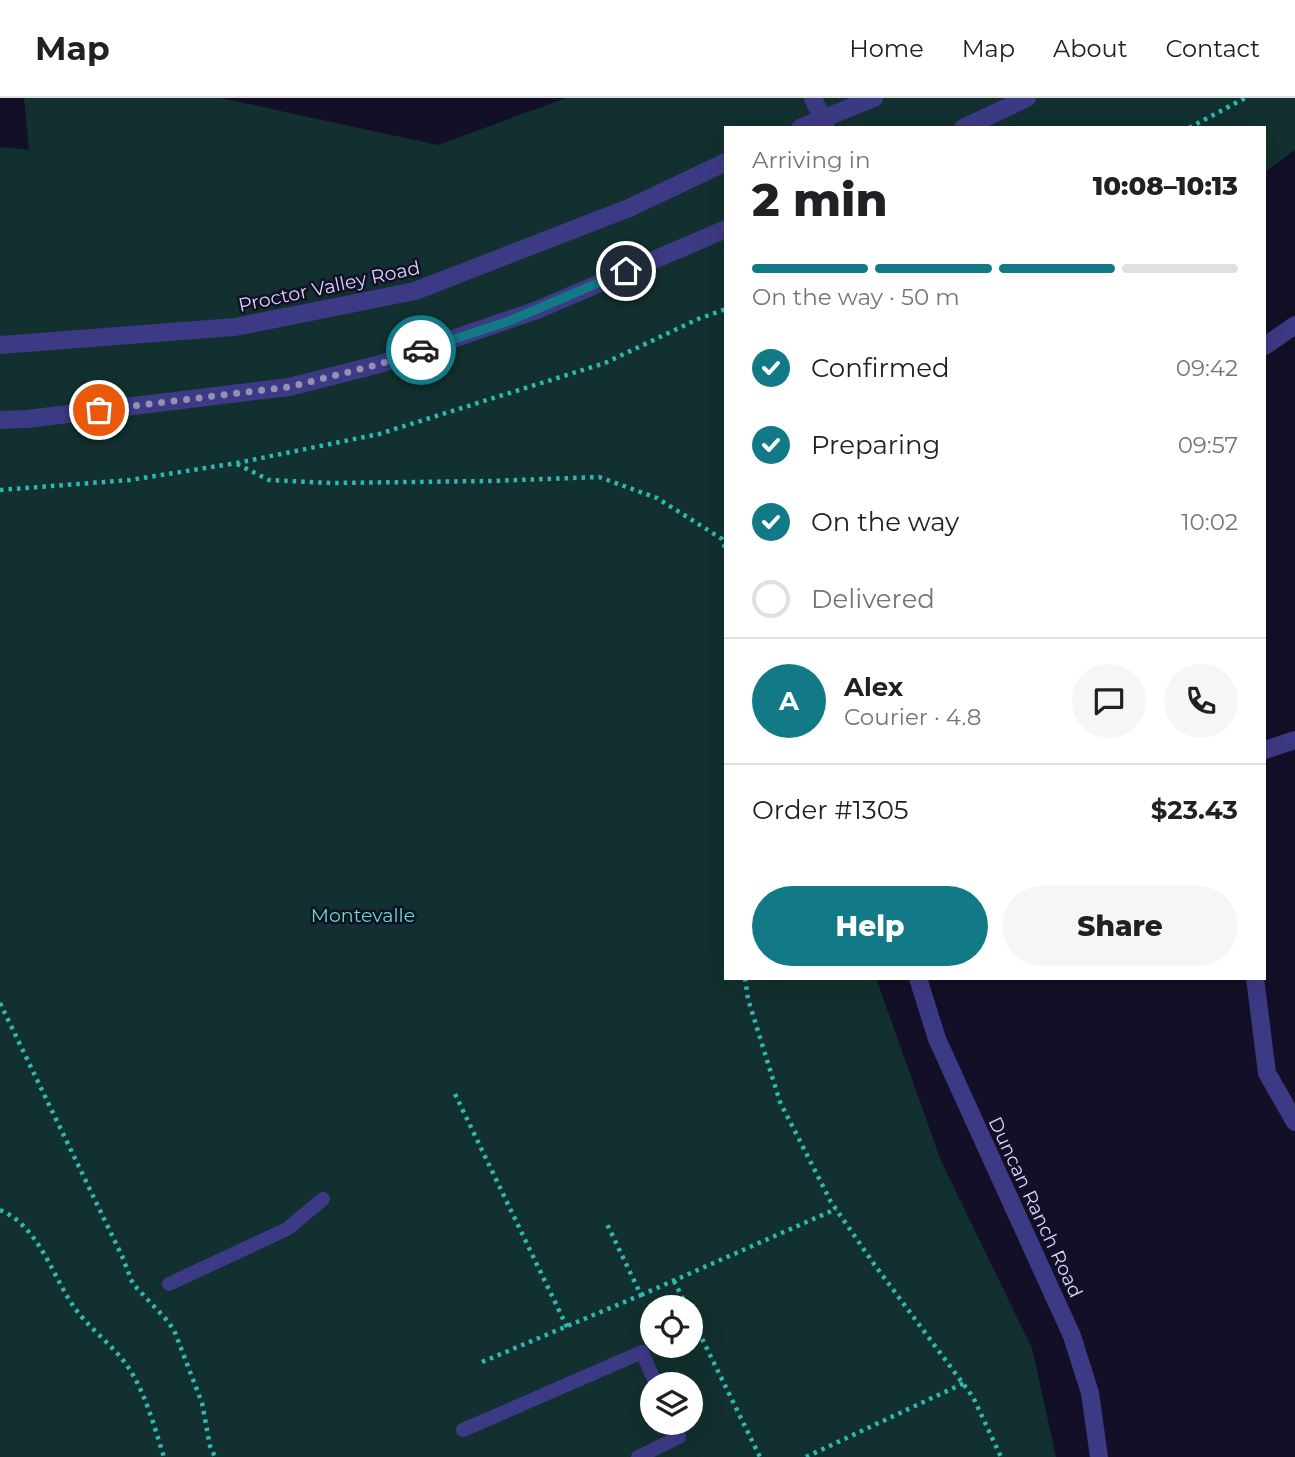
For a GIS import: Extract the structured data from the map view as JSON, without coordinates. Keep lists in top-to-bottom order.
{
  "streets": {
    "street": ["Proctor Valley Road", "Duncan Ranch Road"]
  },
  "parks": ["Montevalle"],
  "page": {
    "header": "Map",
    "nav": [
      "Home",
      "Map",
      "About",
      "Contact"
    ],
    "heading": ["2 min", "Arriving in", "10:08–10:13"],
    "panel": [
      "Alex",
      "Courier · 4.8",
      "Order #1305",
      "$23.43"
    ],
    "bar": "On the way · 50 m",
    "list": [
      ["Confirmed", "09:42"],
      ["Preparing", "09:57"],
      ["On the way", "10:02"],
      "Delivered"
    ],
    "round": "A",
    "buttons": ["Help", "Share"]
  }
}
